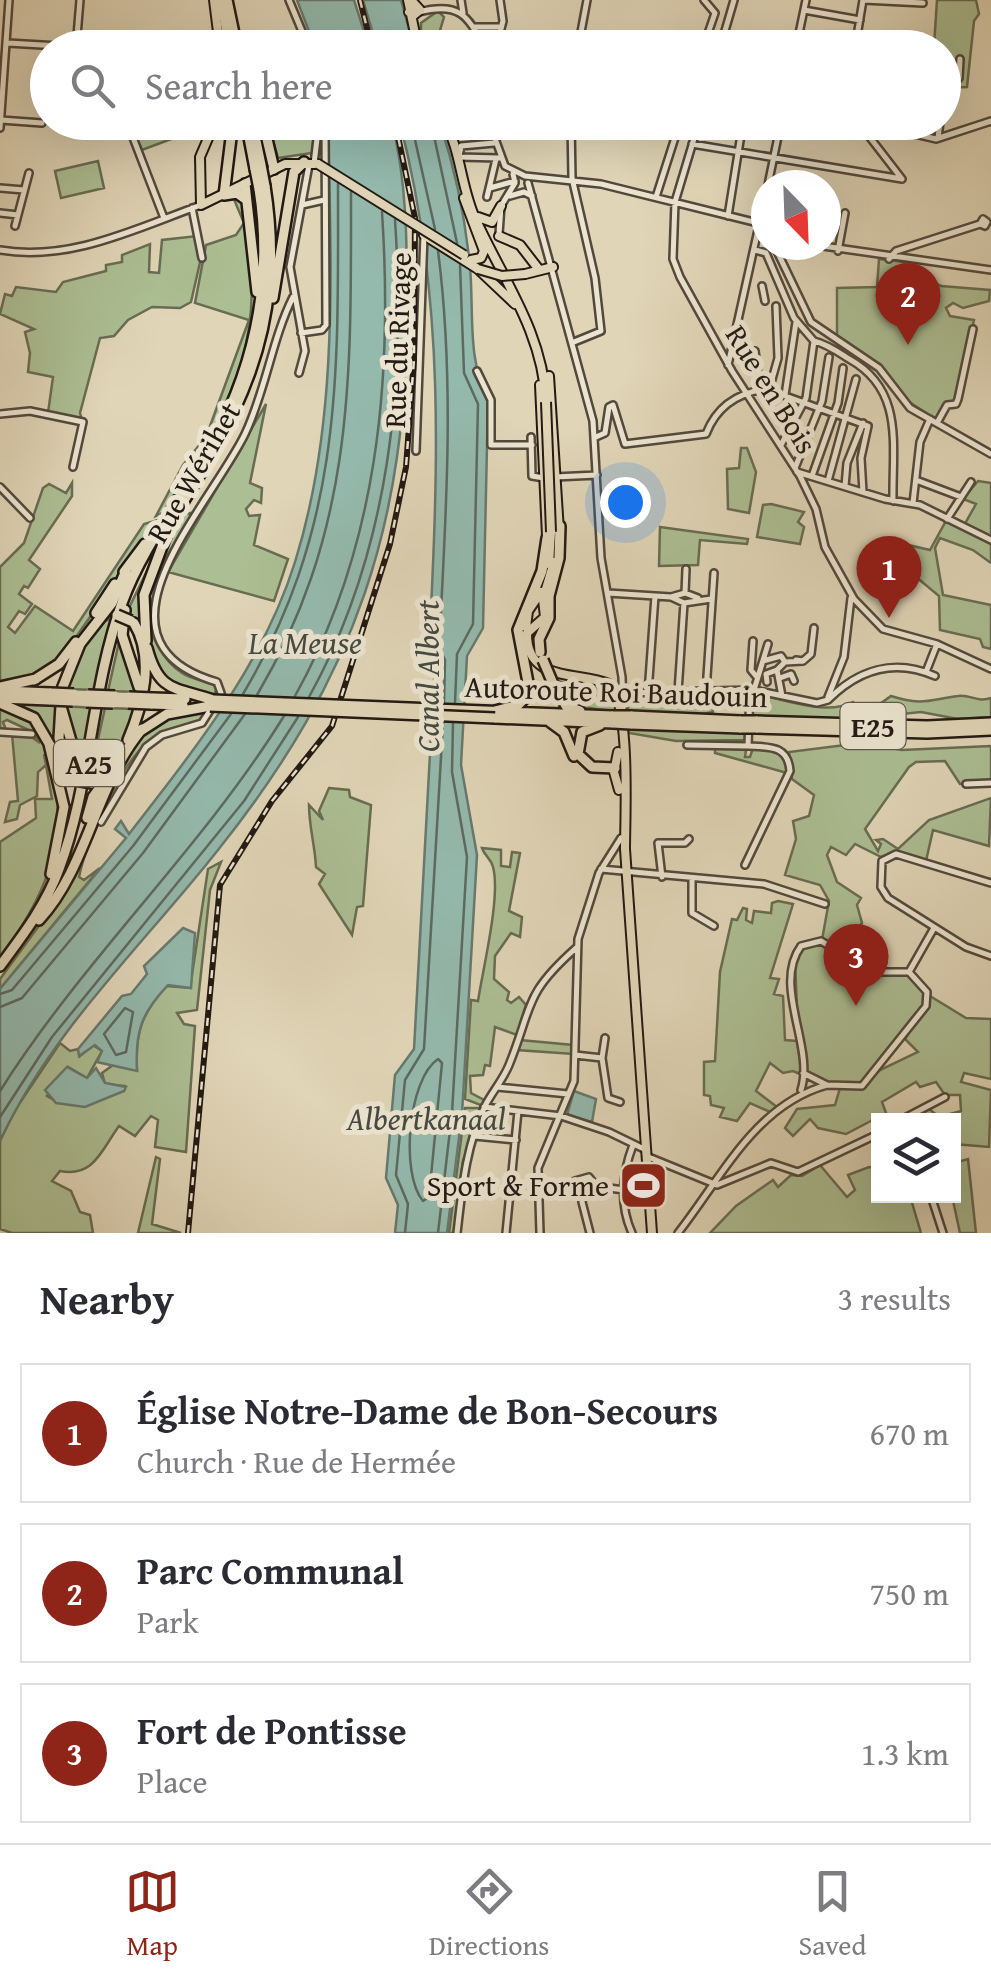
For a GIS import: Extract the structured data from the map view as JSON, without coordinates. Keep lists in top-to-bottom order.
{
  "streets": {
    "highway": ["Autoroute Roi Baudouin", "E25", "A25"],
    "street": ["Rue du Rivage", "Rue en Bois", "Rue Wérihet"]
  },
  "crossings": [
    ["Rue Wérihet", "A25"]
  ],
  "water": ["La Meuse", "Canal Albert", "Albertkanaal"],
  "places": {
    "sports": ["Sport & Forme"]
  },
  "north": "bottom right",
  "page": {
    "search": "Search here",
    "pins": ["2", "1", "3"],
    "heading": ["Nearby", "3 results"],
    "list": [
      {
        "mark": "1",
        "name": "Église Notre-Dame de Bon-Secours",
        "note": "Church · Rue de Hermée",
        "value": "670 m"
      },
      {
        "mark": "2",
        "name": "Parc Communal",
        "note": "Park",
        "value": "750 m"
      },
      {
        "mark": "3",
        "name": "Fort de Pontisse",
        "note": "Place",
        "value": "1.3 km"
      }
    ],
    "nav": ["Map", "Directions", "Saved"]
  }
}
